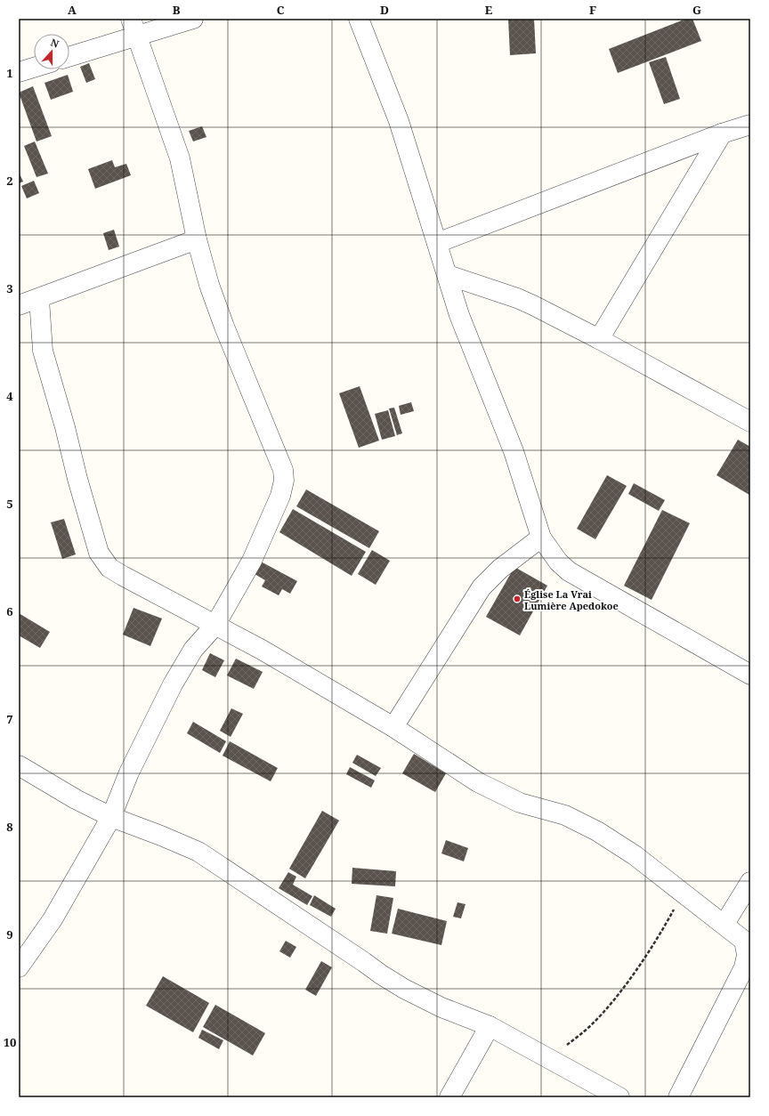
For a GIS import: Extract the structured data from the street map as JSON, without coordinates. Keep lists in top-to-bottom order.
{
  "places": ["Église La Vrai Lumière Apedokoe"],
  "north": "top",
  "grid": {
    "columns": [
      "A",
      "B",
      "C",
      "D",
      "E",
      "F",
      "G"
    ],
    "rows": [
      "1",
      "2",
      "3",
      "4",
      "5",
      "6",
      "7",
      "8",
      "9",
      "10"
    ]
  }
}
